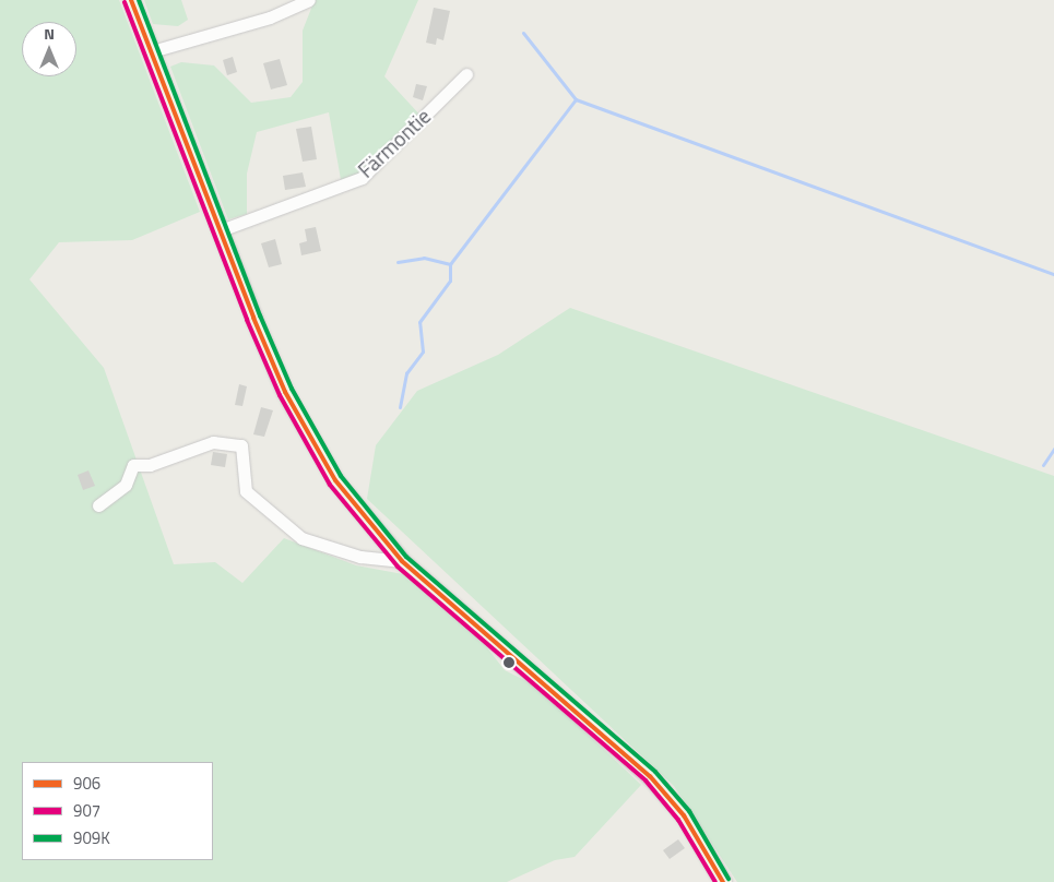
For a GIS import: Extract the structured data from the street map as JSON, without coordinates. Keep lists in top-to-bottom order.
{
  "streets": {
    "street": ["Färmontie"]
  },
  "lines": ["transit line 906", "transit line 909K", "transit line 907"],
  "legend": ["906", "907", "909K"],
  "north": "top"
}
